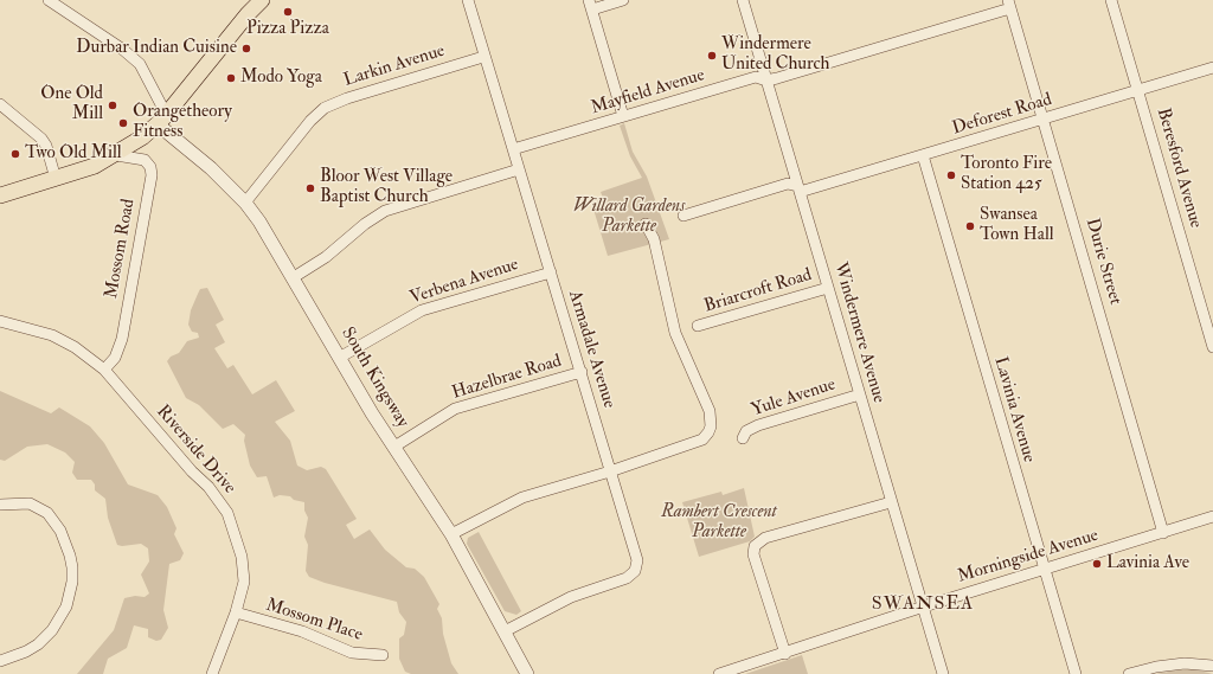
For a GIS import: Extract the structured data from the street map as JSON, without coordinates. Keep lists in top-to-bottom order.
{
  "streets": {
    "street": [
      "Larkin Avenue",
      "Mayfield Avenue",
      "Deforest Road",
      "Beresford Avenue",
      "Mossom Road",
      "Durie Street",
      "Verbena Avenue",
      "Briarcroft Road",
      "Windermere Avenue",
      "Armadale Avenue",
      "South Kingsway",
      "Hazelbrae Road",
      "Yule Avenue",
      "Lavinia Avenue",
      "Riverside Drive",
      "Morningside Avenue",
      "Mossom Place"
    ]
  },
  "crossings": [
    ["Larkin Avenue", "Armadale Avenue"],
    ["Larkin Avenue", "South Kingsway"],
    ["Mayfield Avenue", "Durie Street"],
    ["Mayfield Avenue", "Windermere Avenue"],
    ["Mayfield Avenue", "Armadale Avenue"],
    ["Deforest Road", "Beresford Avenue"],
    ["Deforest Road", "Durie Street"],
    ["Deforest Road", "Windermere Avenue"],
    ["Deforest Road", "Lavinia Avenue"],
    ["Mossom Road", "Riverside Drive"],
    ["Durie Street", "Morningside Avenue"],
    ["Verbena Avenue", "Armadale Avenue"],
    ["Verbena Avenue", "South Kingsway"],
    ["Briarcroft Road", "Windermere Avenue"],
    ["Windermere Avenue", "Yule Avenue"],
    ["Windermere Avenue", "Morningside Avenue"],
    ["Armadale Avenue", "South Kingsway"],
    ["Armadale Avenue", "Hazelbrae Road"],
    ["South Kingsway", "Hazelbrae Road"],
    ["Lavinia Avenue", "Morningside Avenue"],
    ["Riverside Drive", "Mossom Place"]
  ],
  "districts": ["SWANSEA"],
  "parks": ["Willard Gardens Parkette", "Rambert Crescent Parkette"],
  "places": [
    "Pizza Pizza",
    "Durbar Indian Cuisine",
    "Windermere United Church",
    "Modo Yoga",
    "One Old Mill",
    "Orangetheory Fitness",
    "Two Old Mill",
    "Toronto Fire Station 425",
    "Bloor West Village Baptist Church",
    "Swansea Town Hall",
    "Lavinia Ave"
  ]
}
